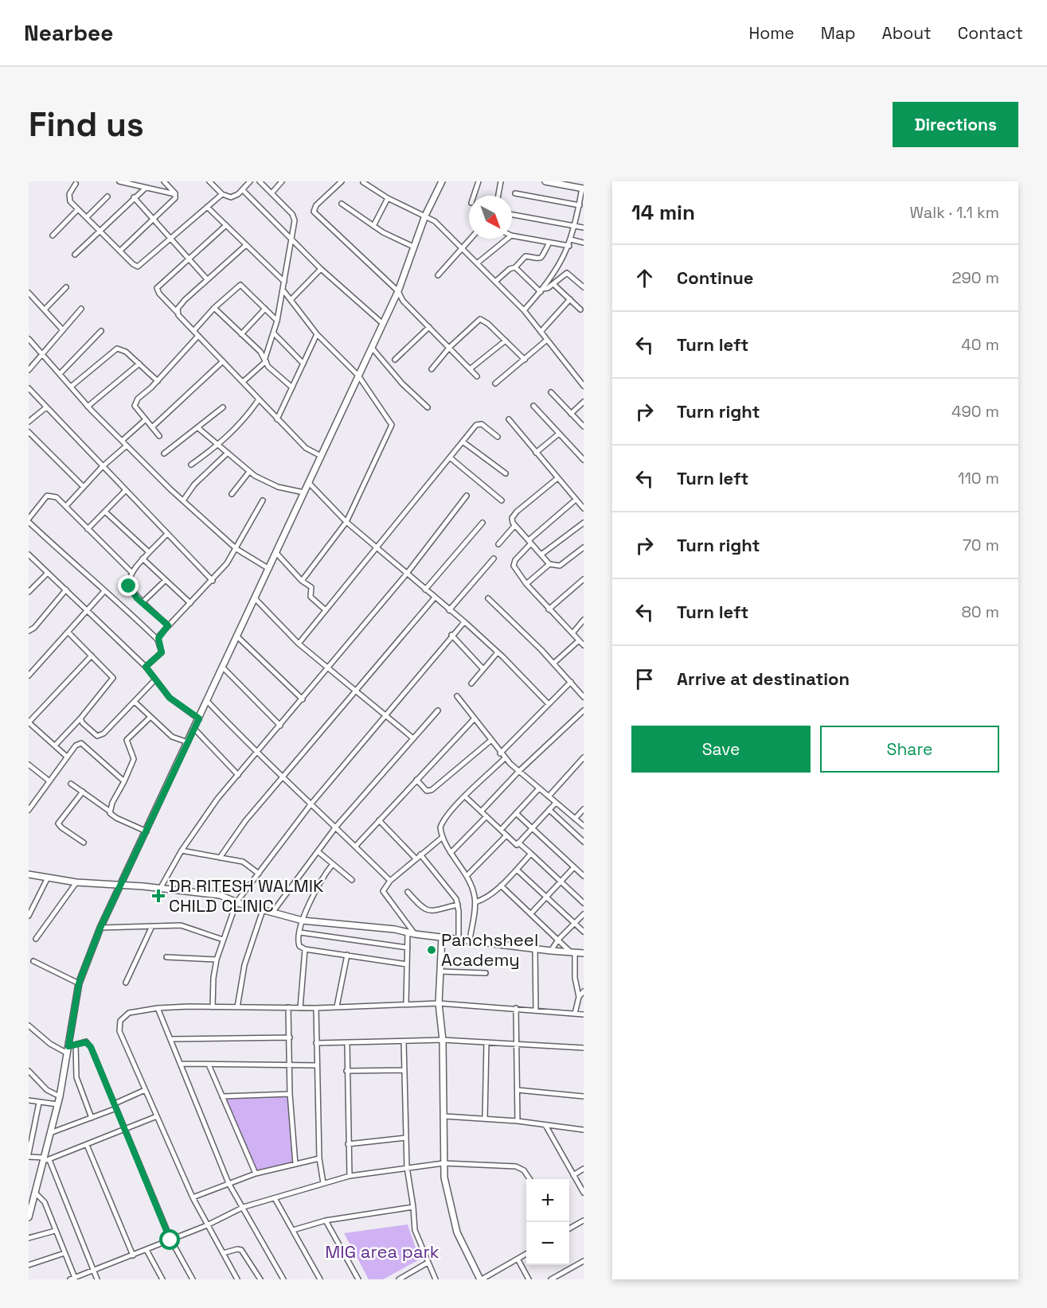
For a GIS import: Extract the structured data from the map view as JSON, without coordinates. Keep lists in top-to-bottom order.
{
  "parks": ["MIG area park"],
  "places": {
    "health": ["DR RITESH WALMIK CHILD CLINIC"],
    "other": ["Panchsheel Academy"]
  },
  "north": "bottom right",
  "page": {
    "header": "Nearbee",
    "nav": [
      "Home",
      "Map",
      "About",
      "Contact"
    ],
    "buttons": [
      "Directions",
      ["Save", "Share"]
    ],
    "title": "Find us",
    "heading": ["14 min", "Walk · 1.1 km"],
    "list": [
      ["Continue", "290 m"],
      ["Turn left", "40 m"],
      ["Turn right", "490 m"],
      ["Turn left", "110 m"],
      ["Turn right", "70 m"],
      ["Turn left", "80 m"],
      "Arrive at destination"
    ],
    "map_buttons": ["+", "−"]
  }
}
